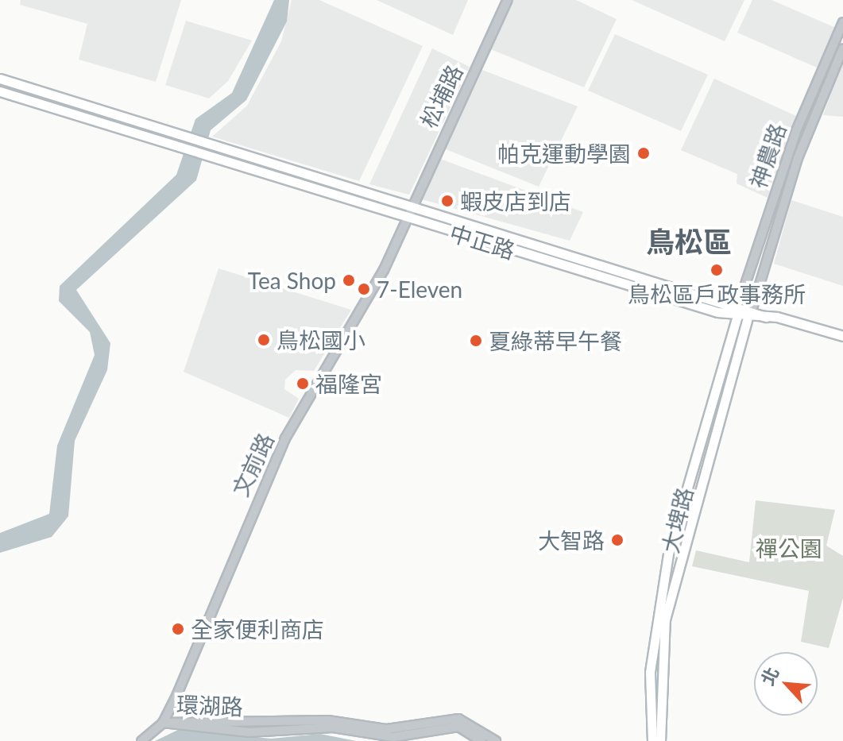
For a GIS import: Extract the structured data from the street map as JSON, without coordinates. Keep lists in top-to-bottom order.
{
  "streets": {
    "main road": ["中正路", "大埤路"],
    "street": [
      "松埔路",
      "神農路",
      "文前路",
      "環湖路"
    ]
  },
  "crossings": [
    ["松埔路", "中正路"],
    ["松埔路", "文前路"],
    ["神農路", "中正路"],
    ["神農路", "大埤路"],
    ["中正路", "文前路"],
    ["中正路", "大埤路"],
    ["文前路", "環湖路"]
  ],
  "districts": ["鳥松區"],
  "parks": ["禪公園"],
  "places": [
    "帕克運動學園",
    "蝦皮店到店",
    "鳥松區戶政事務所",
    "Tea Shop",
    "7-Eleven",
    "鳥松國小",
    "夏綠蒂早午餐",
    "福隆宮",
    "大智路",
    "全家便利商店"
  ],
  "north": "top left"
}
